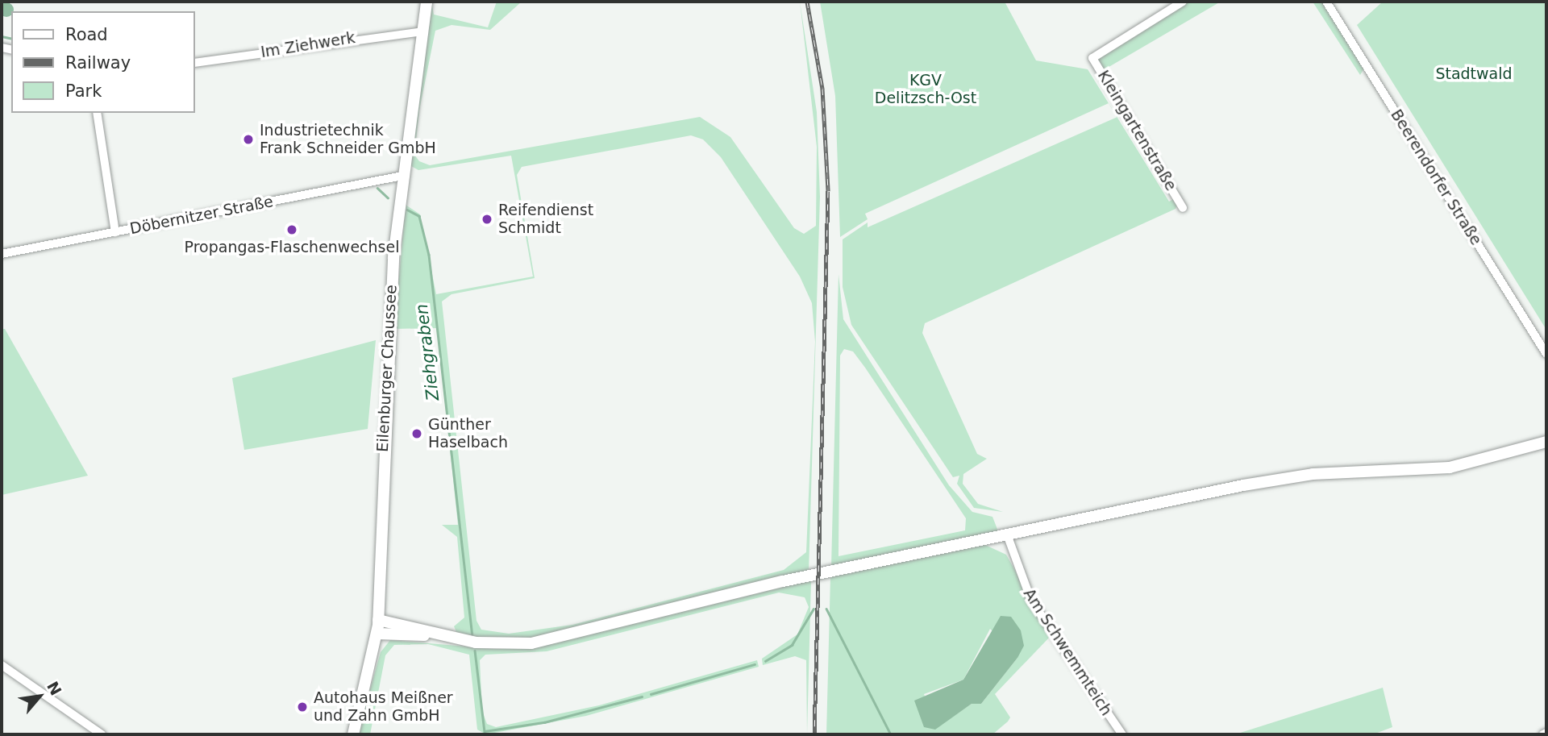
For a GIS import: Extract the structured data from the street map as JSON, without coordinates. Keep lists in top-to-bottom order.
{
  "streets": {
    "main road": ["Eilenburger Chaussee"],
    "street": [
      "Im Ziehwerk",
      "Kleingartenstraße",
      "Beerendorfer Straße",
      "Döbernitzer Straße",
      "Am Schwemmteich"
    ]
  },
  "crossings": [
    ["Im Ziehwerk", "Eilenburger Chaussee"],
    ["Döbernitzer Straße", "Eilenburger Chaussee"]
  ],
  "water": ["Ziehgraben"],
  "parks": ["Stadtwald", "KGV Delitzsch-Ost"],
  "places": [
    "Industrietechnik Frank Schneider GmbH",
    "Reifendienst Schmidt",
    "Propangas-Flaschenwechsel",
    "Günther Haselbach",
    "Autohaus Meißner und Zahn GmbH"
  ],
  "legend": ["Road", "Railway", "Park"],
  "north": "top right"
}
